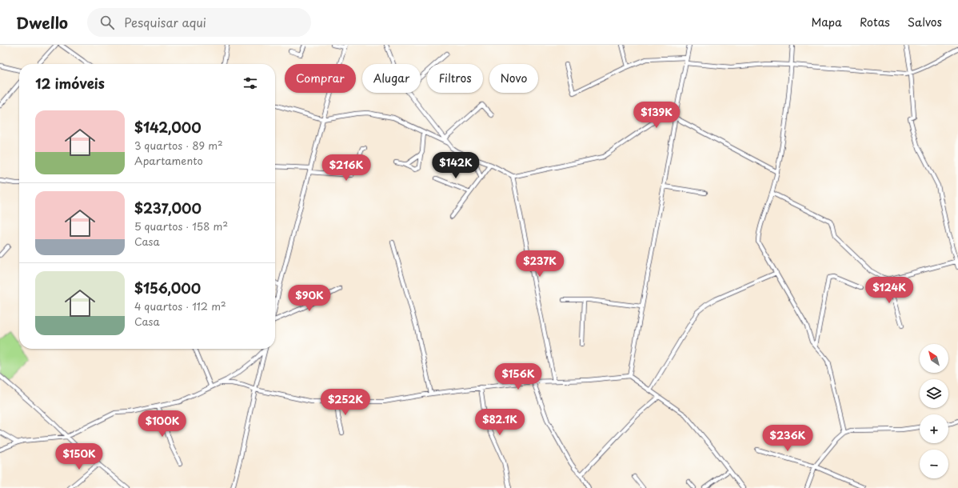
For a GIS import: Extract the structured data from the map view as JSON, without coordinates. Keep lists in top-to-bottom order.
{
  "north": "top left",
  "page": {
    "header": "Dwello",
    "search": "Pesquisar aqui",
    "nav": ["Mapa", "Rotas", "Salvos"],
    "chip": [
      "Comprar",
      "Alugar",
      "Filtros",
      "Novo"
    ],
    "heading": "12 imóveis",
    "price": [
      "$139K",
      "$142K",
      "$216K",
      "$237K",
      "$124K",
      "$90K",
      "$156K",
      "$252K",
      "$82.1K",
      "$100K",
      "$236K",
      "$150K"
    ],
    "list": [
      {
        "name": "$142,000",
        "note": "3 quartos · 89 m² · Apartamento"
      },
      {
        "name": "$237,000",
        "note": "5 quartos · 158 m² · Casa"
      },
      {
        "name": "$156,000",
        "note": "4 quartos · 112 m² · Casa"
      }
    ],
    "map_buttons": ["+", "−"]
  }
}
